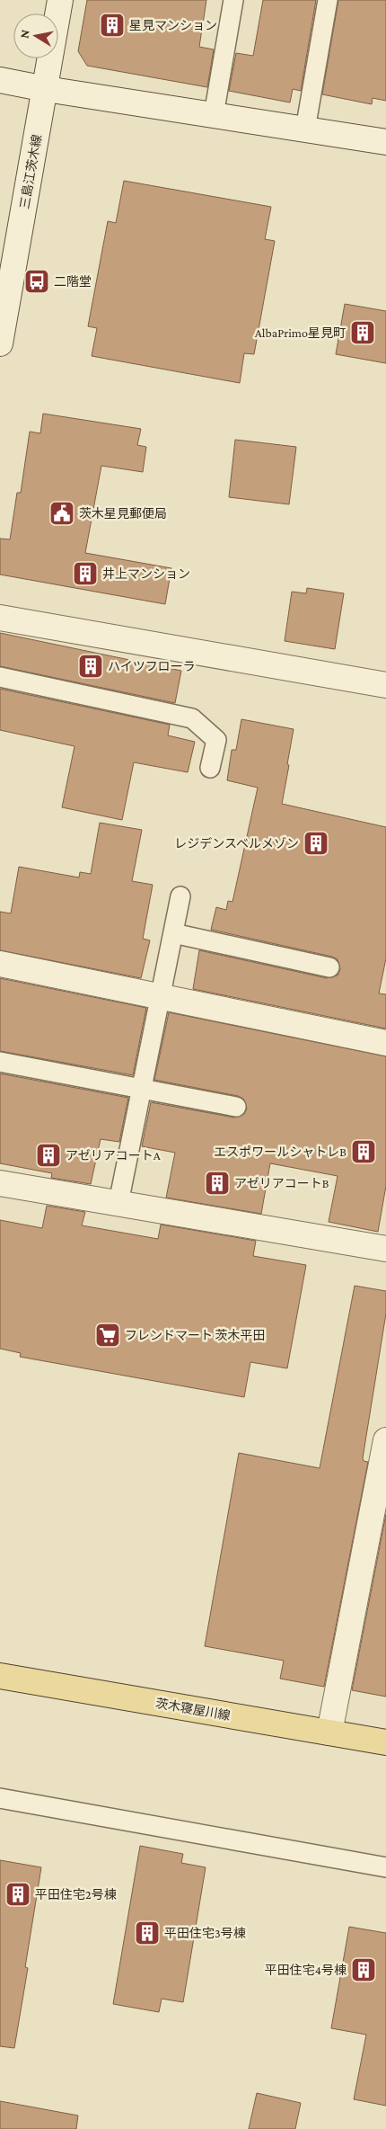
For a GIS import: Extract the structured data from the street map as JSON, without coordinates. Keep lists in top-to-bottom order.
{
  "streets": {
    "main road": ["茨木寝屋川線"],
    "street": ["三島江茨木線"]
  },
  "places": {
    "building": [
      "星見マンション",
      "AlbaPrimo星見町",
      "井上マンション",
      "ハイツフローラ",
      "レジデンスベルメゾン",
      "エスポワールシャトレB",
      "アゼリアコートA",
      "アゼリアコートB",
      "平田住宅2号棟",
      "平田住宅3号棟",
      "平田住宅4号棟"
    ],
    "bus stop": ["二階堂"],
    "public building": ["茨木星見郵便局"],
    "supermarket": ["フレンドマート 茨木平田"]
  },
  "north": "left"
}
